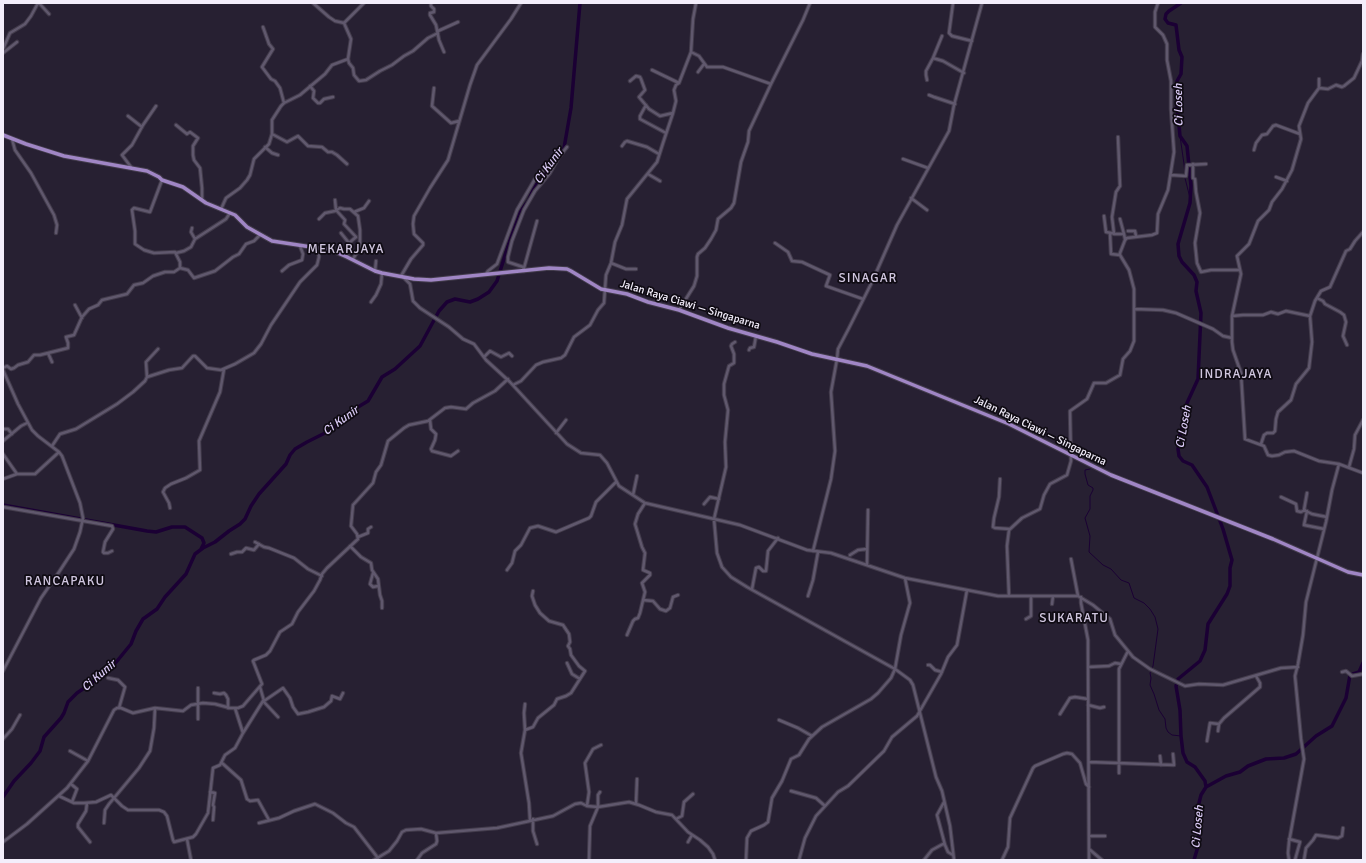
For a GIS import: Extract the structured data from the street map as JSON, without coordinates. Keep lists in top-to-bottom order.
{
  "streets": {
    "main road": ["Jalan Raya Ciawi — Singaparna"]
  },
  "districts": [
    "MEKARJAYA",
    "SINAGAR",
    "INDRAJAYA",
    "RANCAPAKU",
    "SUKARATU"
  ],
  "water": ["Ci Loseh", "Ci Kunir"]
}
